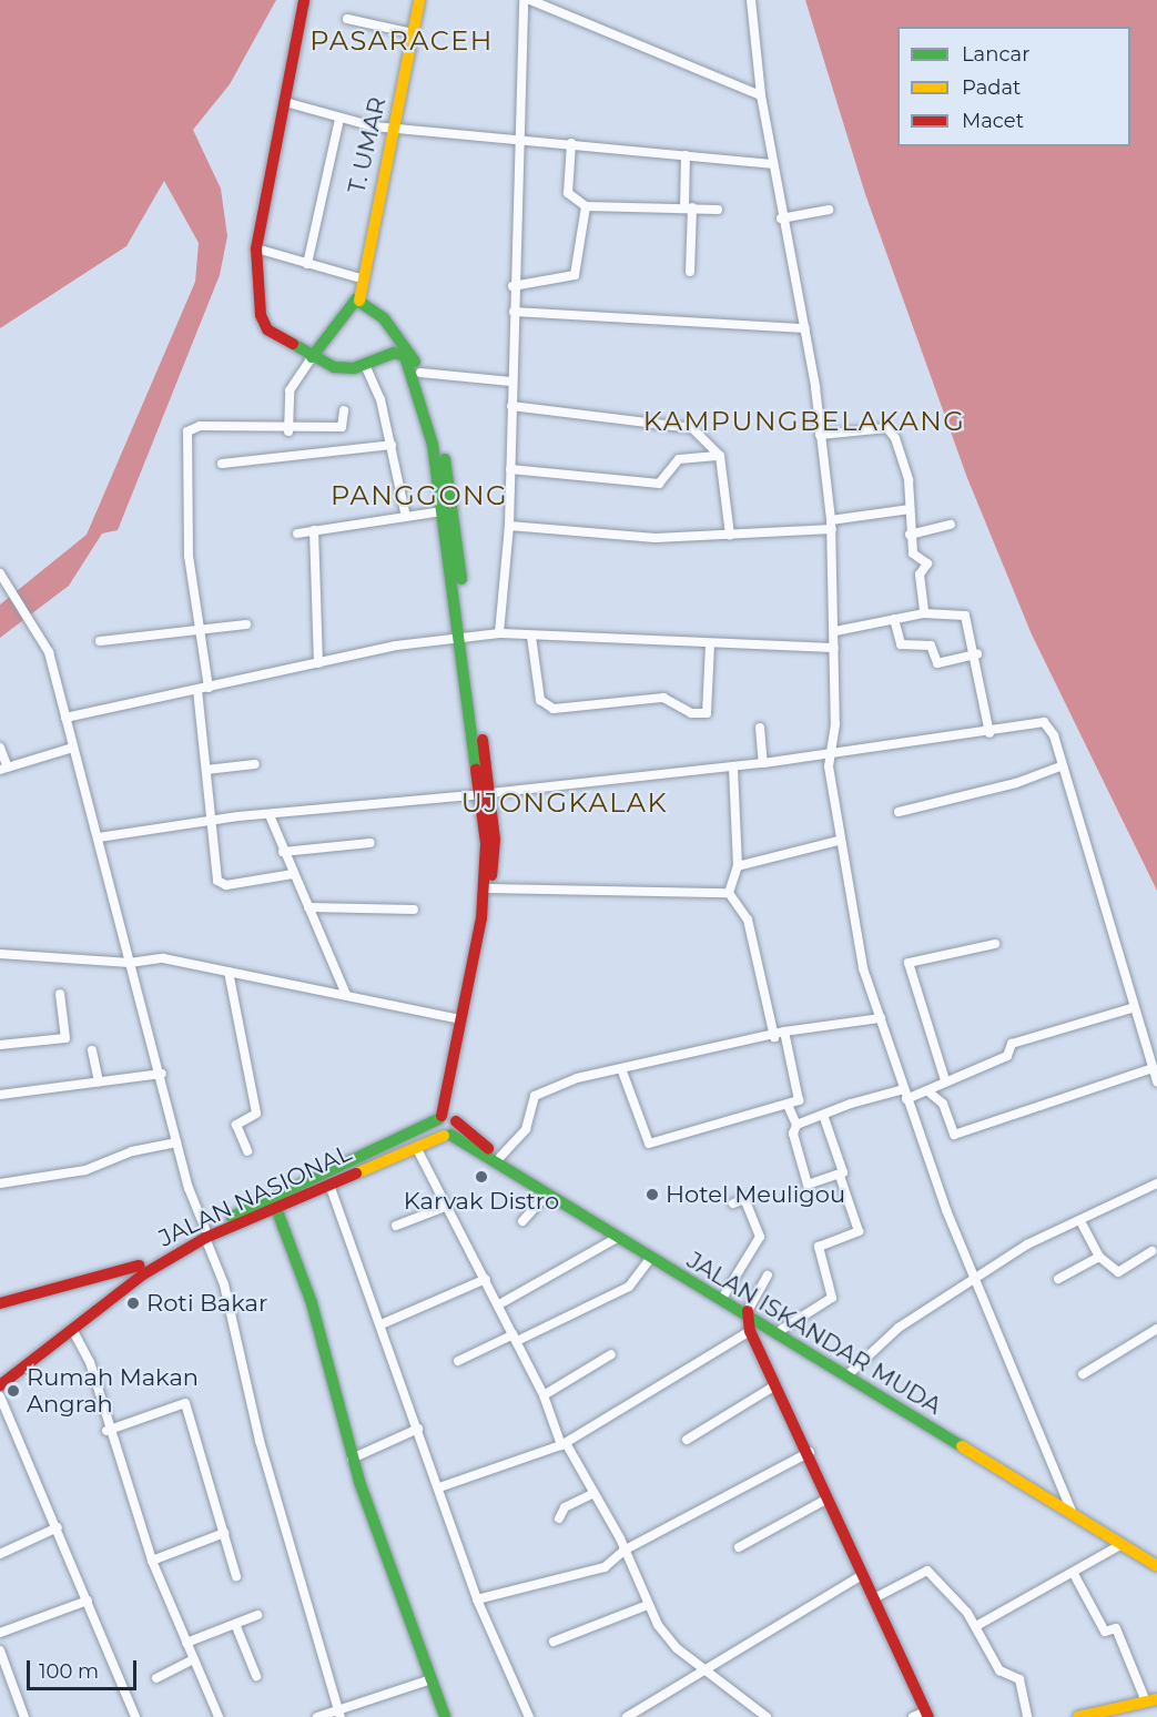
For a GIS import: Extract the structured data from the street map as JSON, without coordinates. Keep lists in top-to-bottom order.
{
  "streets": {
    "main road": ["T. UMAR", "JALAN NASIONAL", "JALAN ISKANDAR MUDA"]
  },
  "crossings": [
    ["JALAN NASIONAL", "JALAN ISKANDAR MUDA"]
  ],
  "districts": [
    "PASARACEH",
    "KAMPUNGBELAKANG",
    "PANGGONG",
    "UJONGKALAK"
  ],
  "places": [
    "Karvak Distro",
    "Hotel Meuligou",
    "Roti Bakar",
    "Rumah Makan Angrah"
  ],
  "legend": ["Lancar", "Padat", "Macet"],
  "scale_bar": "100 m"
}
